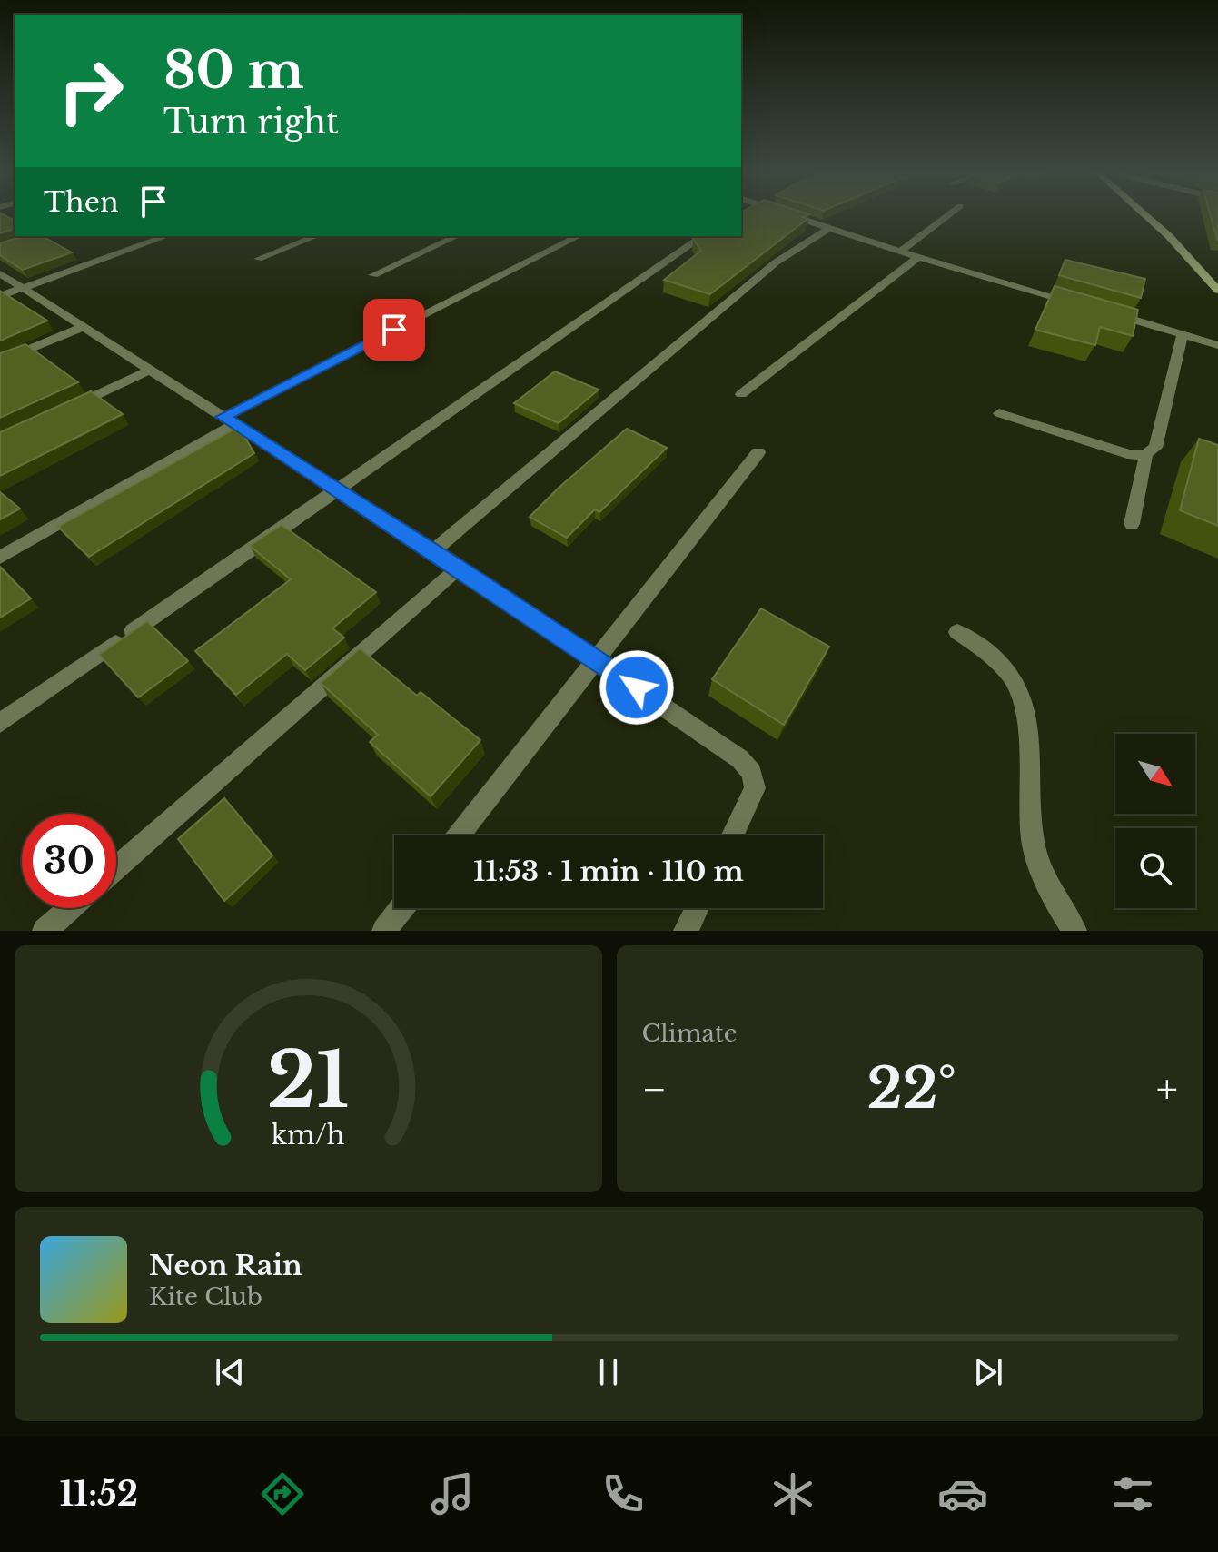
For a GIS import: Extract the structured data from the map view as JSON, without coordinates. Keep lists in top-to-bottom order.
{
  "north": "bottom right",
  "page": {
    "turn": ["80 m", "Turn right"],
    "then": "Then",
    "limit": "30",
    "trip": "11:53 · 1 min · 110 m",
    "tile": "Climate",
    "heat": ["−", "22°", "+"],
    "song": ["Neon Rain", "Kite Club"],
    "tabs": "11:52",
    "gauge": ["21", "km/h"]
  }
}
